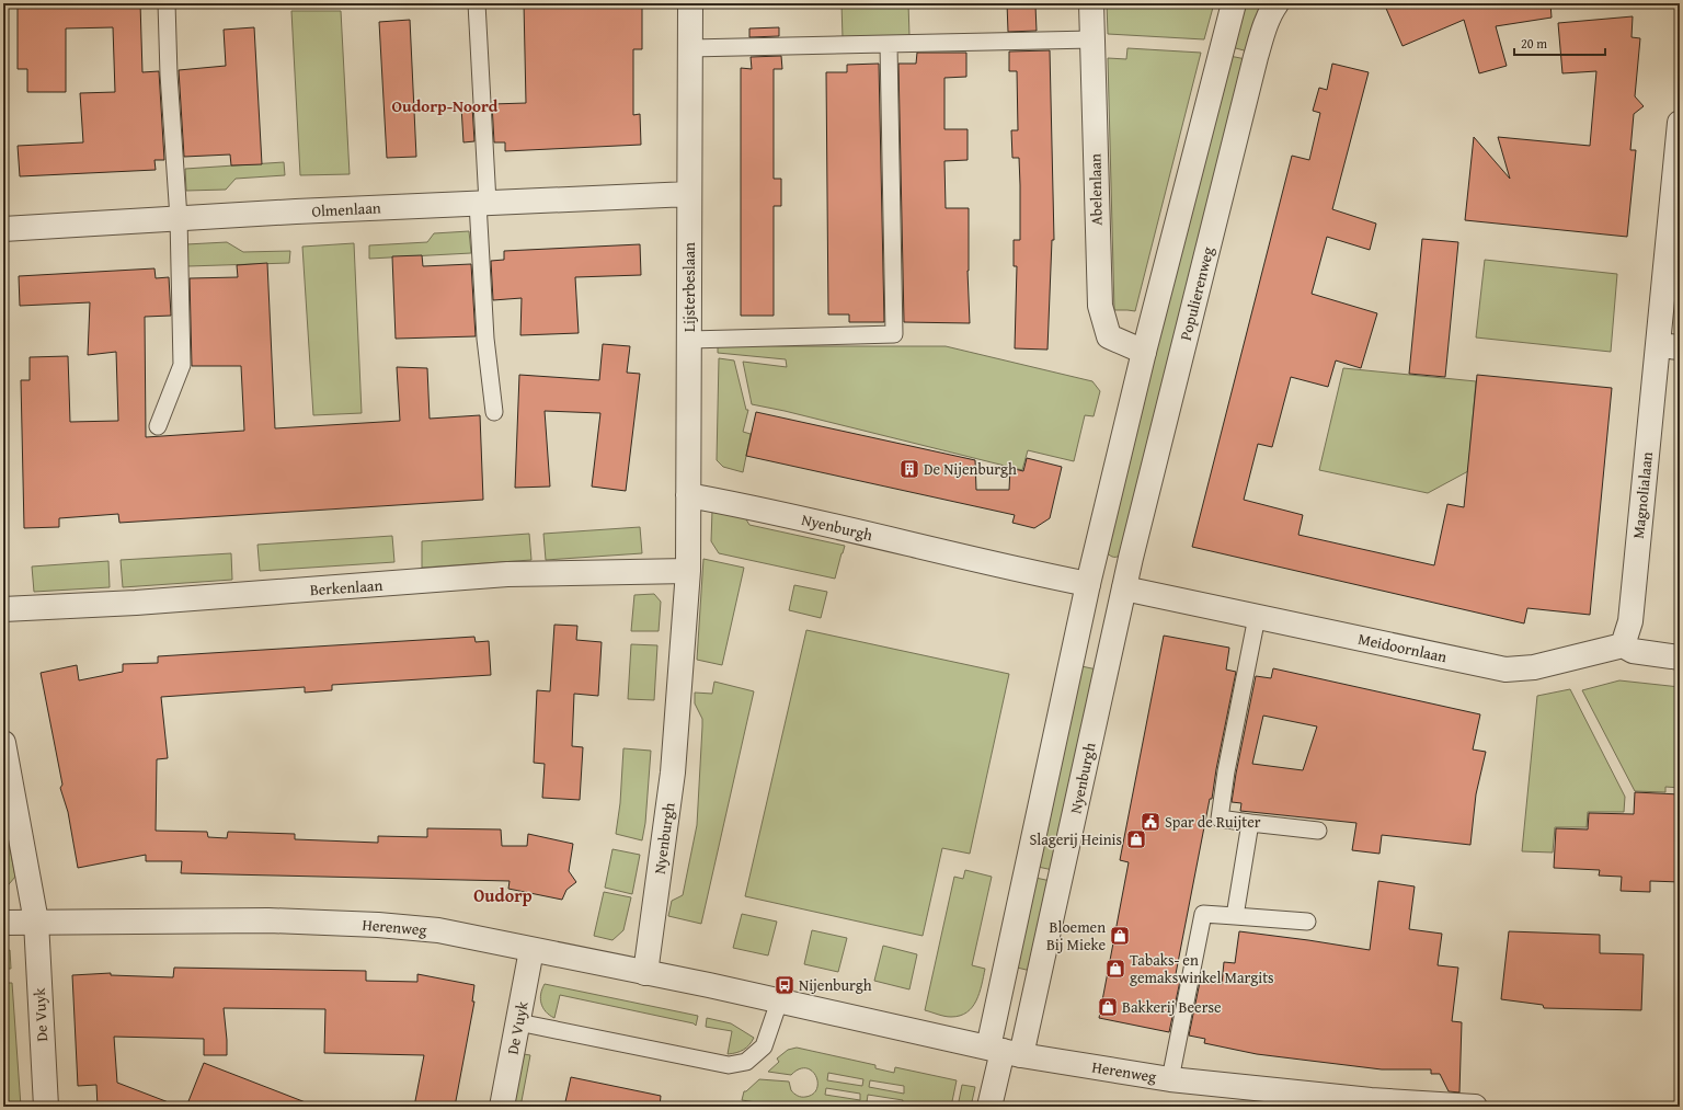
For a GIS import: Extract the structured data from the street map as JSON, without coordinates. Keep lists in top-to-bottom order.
{
  "streets": {
    "street": [
      "Abelenlaan",
      "Olmenlaan",
      "Lijsterbeslaan",
      "Populierenweg",
      "Magnolialaan",
      "Nyenburgh",
      "Berkenlaan",
      "Meidoornlaan",
      "Herenweg",
      "De Vuyk"
    ]
  },
  "crossings": [
    ["Olmenlaan", "Lijsterbeslaan"],
    ["Lijsterbeslaan", "Nyenburgh"],
    ["Lijsterbeslaan", "Berkenlaan"],
    ["Populierenweg", "Nyenburgh"],
    ["Populierenweg", "Meidoornlaan"],
    ["Magnolialaan", "Meidoornlaan"],
    ["Nyenburgh", "Berkenlaan"],
    ["Nyenburgh", "Meidoornlaan"],
    ["Nyenburgh", "Herenweg"],
    ["Herenweg", "De Vuyk"]
  ],
  "districts": ["Oudorp-Noord", "Oudorp"],
  "places": {
    "building": ["De Nijenburgh"],
    "public building": ["Spar de Ruijter"],
    "shop": [
      "Slagerij Heinis",
      "Bloemen Bij Mieke",
      "Tabaks- en gemakswinkel Margits",
      "Bakkerij Beerse"
    ],
    "bus stop": ["Nijenburgh"]
  },
  "scale_bar": "20 m"
}
